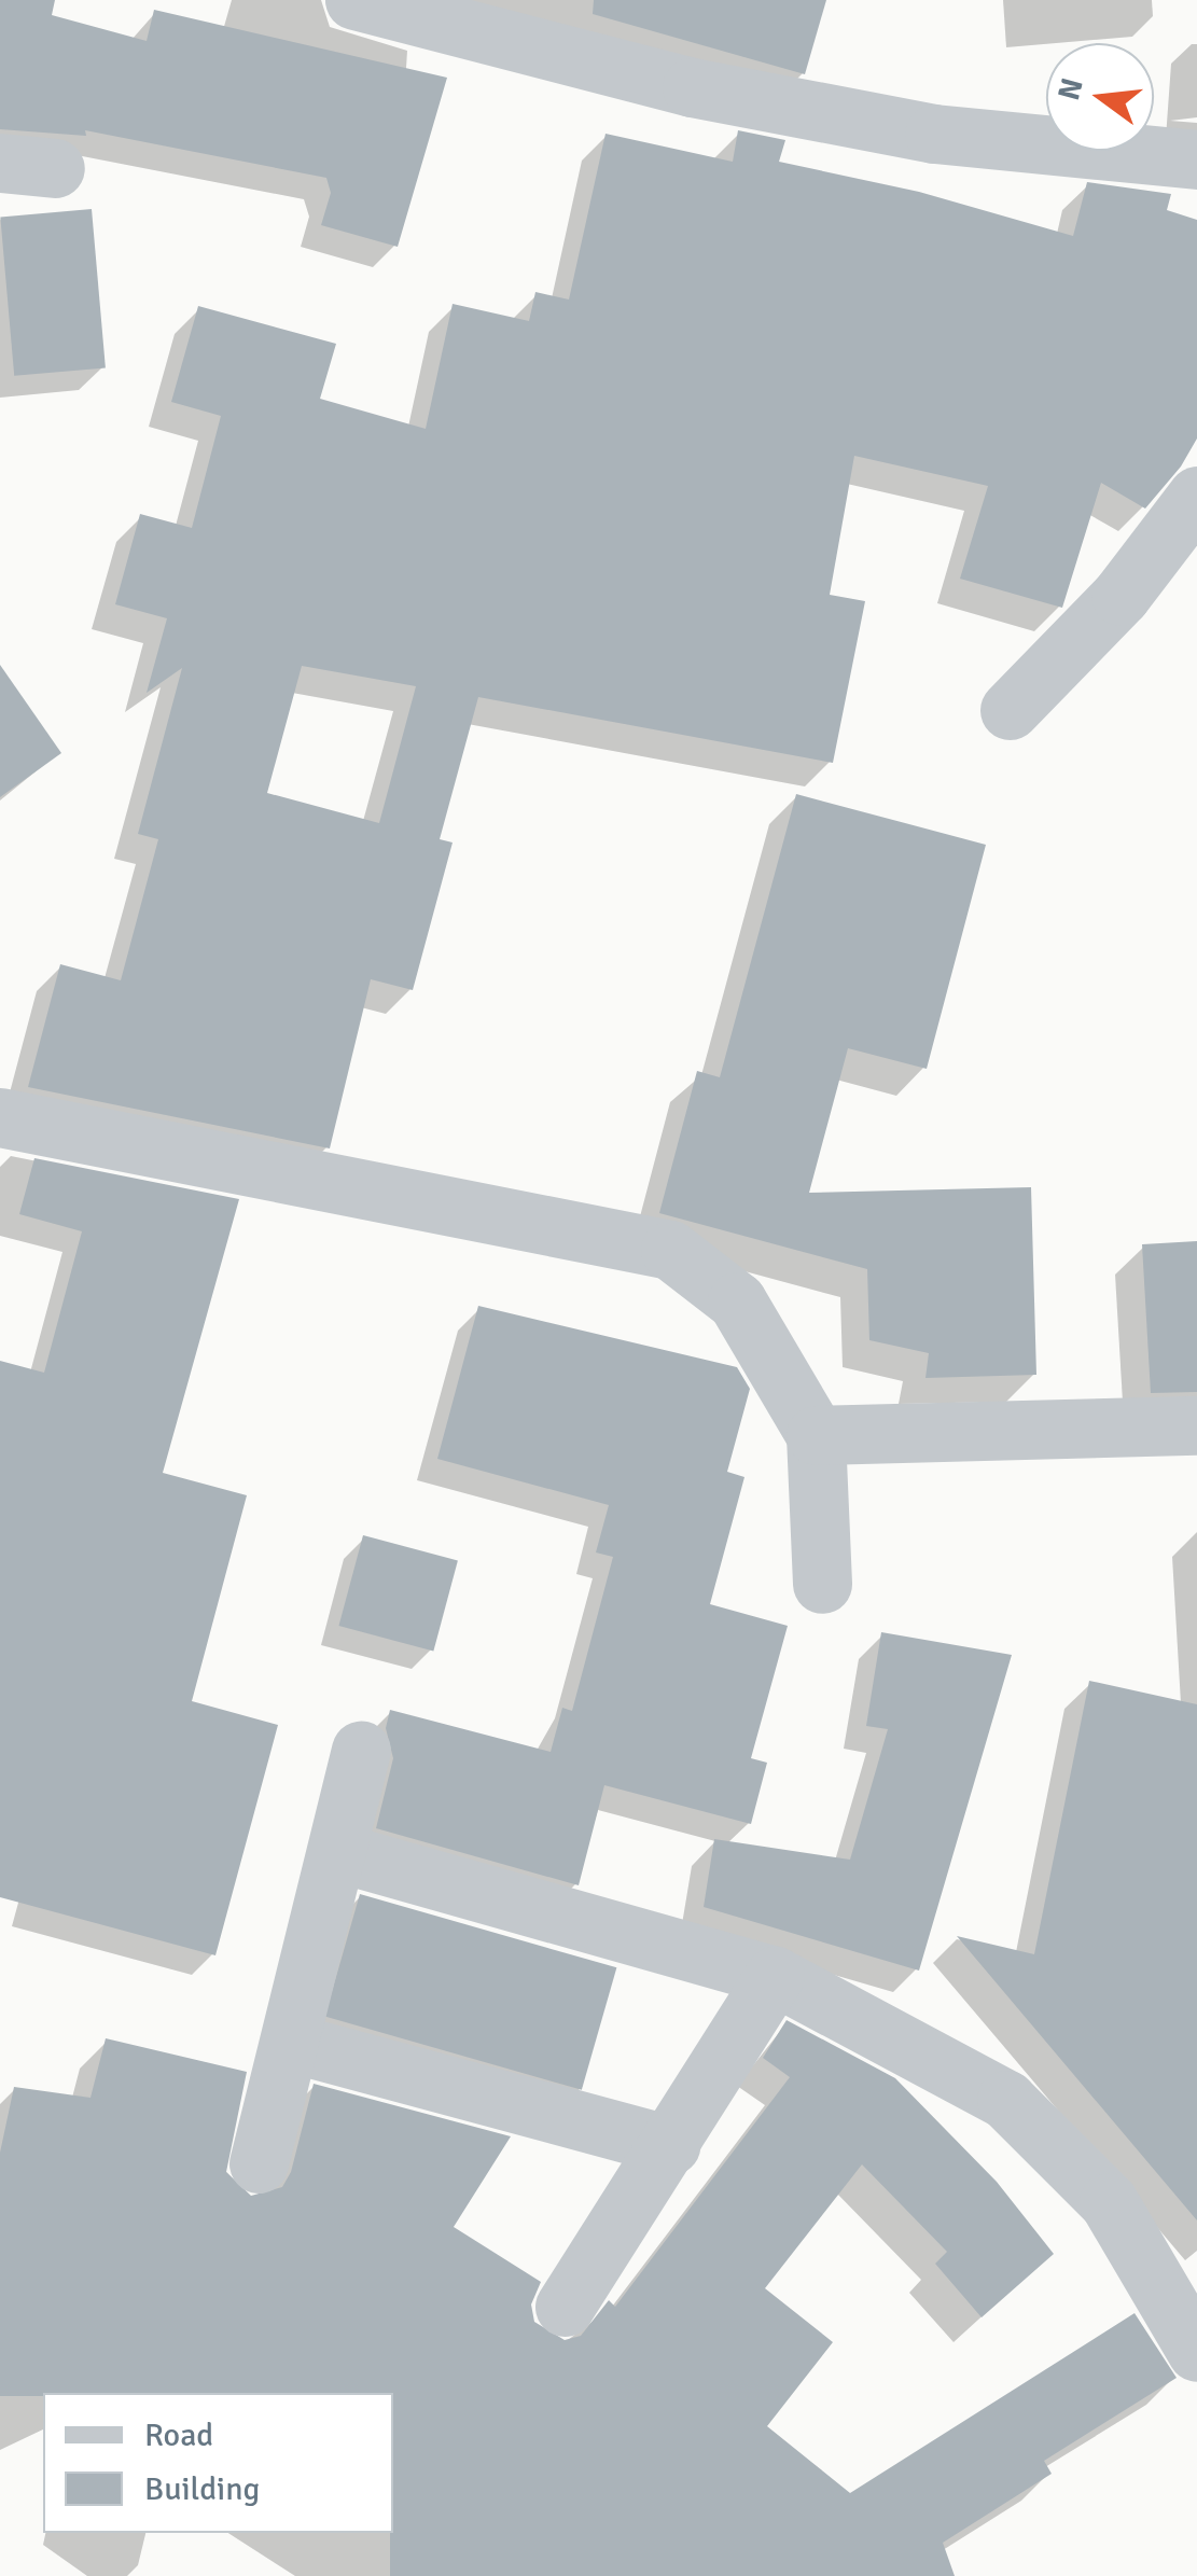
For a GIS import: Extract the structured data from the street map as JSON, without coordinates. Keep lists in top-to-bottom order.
{
  "legend": ["Road", "Building"],
  "north": "left"
}
